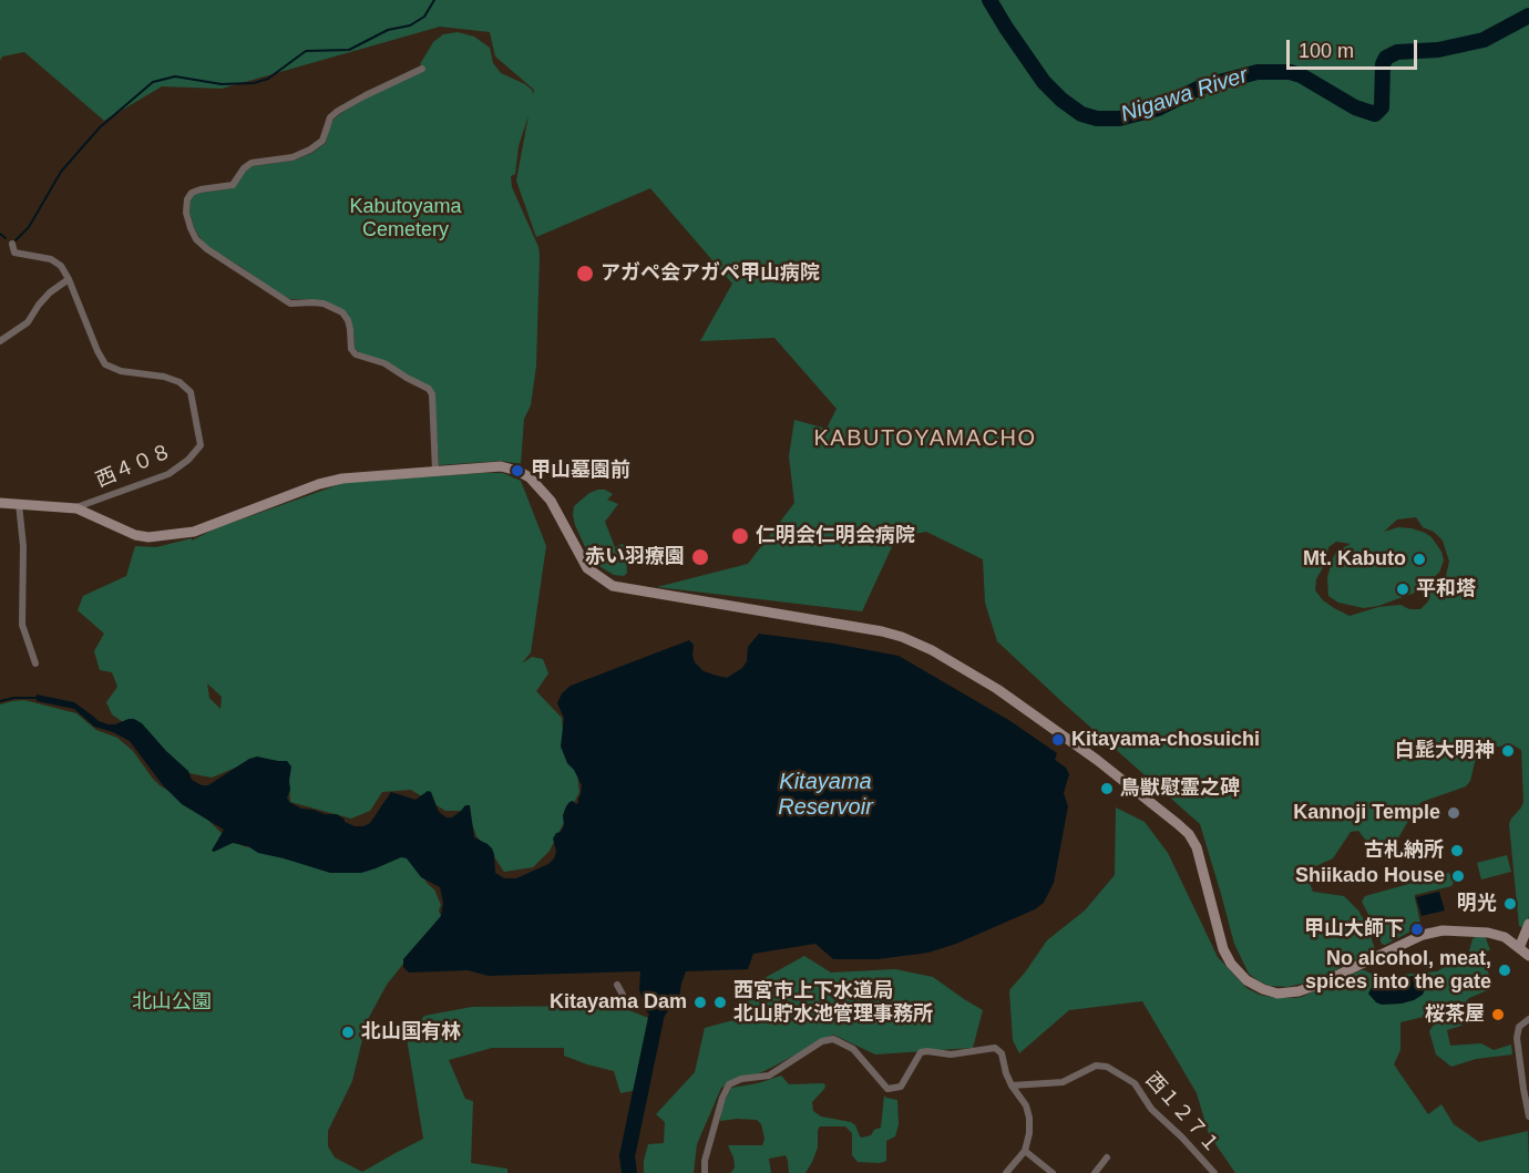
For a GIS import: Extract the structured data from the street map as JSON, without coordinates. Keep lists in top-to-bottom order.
{
  "streets": {
    "street": ["西４０８", "西１２７１"]
  },
  "districts": ["KABUTOYAMACHO"],
  "water": ["Nigawa River", "Kitayama Reservoir"],
  "parks": ["Kabutoyama Cemetery", "北山公園"],
  "places": [
    "アガペ会アガペ甲山病院",
    "甲山墓園前",
    "仁明会仁明会病院",
    "赤い羽療園",
    "Mt. Kabuto",
    "平和塔",
    "Kitayama-chosuichi",
    "白髭大明神",
    "鳥獣慰霊之碑",
    "Kannoji Temple",
    "古札納所",
    "Shiikado House",
    "明光",
    "甲山大師下",
    "No alcohol, meat, spices into the gate",
    "Kitayama Dam",
    "西宮市上下水道局 北山貯水池管理事務所",
    "桜茶屋",
    "北山国有林"
  ],
  "scale_bar": "100 m"
}
